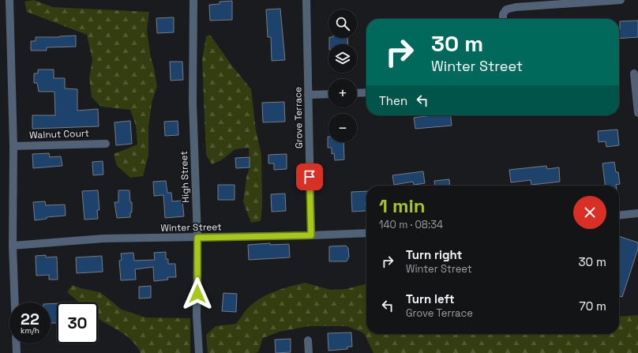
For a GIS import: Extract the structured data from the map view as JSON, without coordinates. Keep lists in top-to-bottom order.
{
  "streets": {
    "street": [
      "Grove Terrace",
      "Walnut Court",
      "High Street",
      "Winter Street"
    ]
  },
  "crossings": [
    ["Grove Terrace", "Winter Street"],
    ["High Street", "Winter Street"]
  ],
  "page": {
    "map_buttons": ["+", "−"],
    "turn": ["30 m", "Winter Street"],
    "then": "Then",
    "heading": ["1 min", "140 m · 08:34"],
    "list": [
      {
        "name": "Turn right",
        "note": "Winter Street",
        "value": "30 m"
      },
      {
        "name": "Turn left",
        "note": "Grove Terrace",
        "value": "70 m"
      }
    ],
    "speed": "22 km/h",
    "limit": "30"
  }
}
